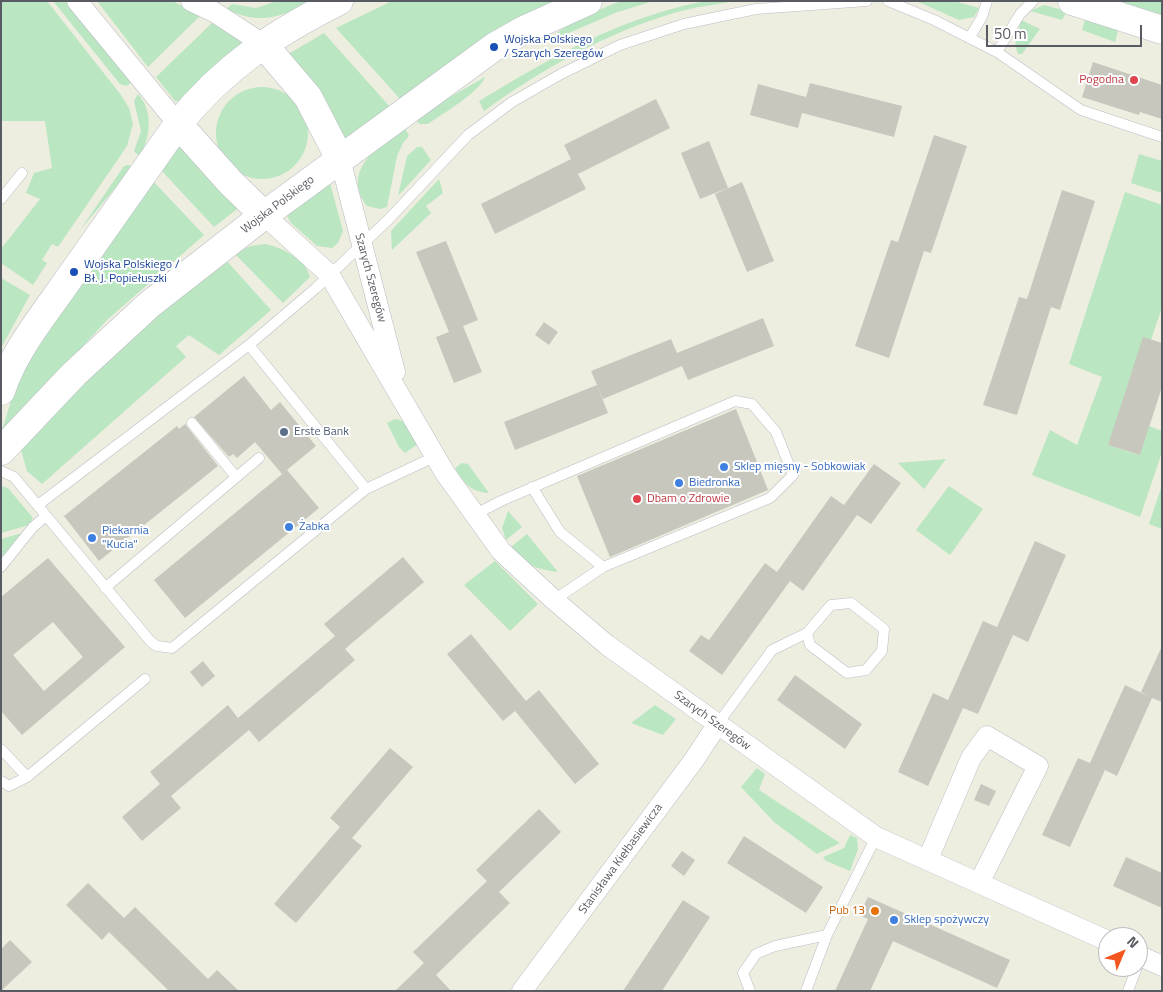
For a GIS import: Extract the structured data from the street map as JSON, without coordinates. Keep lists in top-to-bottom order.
{
  "streets": {
    "street": ["Wojska Polskiego", "Szarych Szeregów", "Stanisława Kiełbasiewicza"]
  },
  "crossings": [
    ["Wojska Polskiego", "Szarych Szeregów"],
    ["Szarych Szeregów", "Stanisława Kiełbasiewicza"]
  ],
  "places": [
    "Wojska Polskiego / Szarych Szeregów",
    "Pogodna",
    "Wojska Polskiego / Bł. J. Popiełuszki",
    "Erste Bank",
    "Sklep mięsny - Sobkowiak",
    "Biedronka",
    "Dbam o Zdrowie",
    "Żabka",
    "Piekarnia \"Kucia\"",
    "Pub 13",
    "Sklep spożywczy"
  ],
  "scale_bar": "50 m",
  "north": "top right"
}
